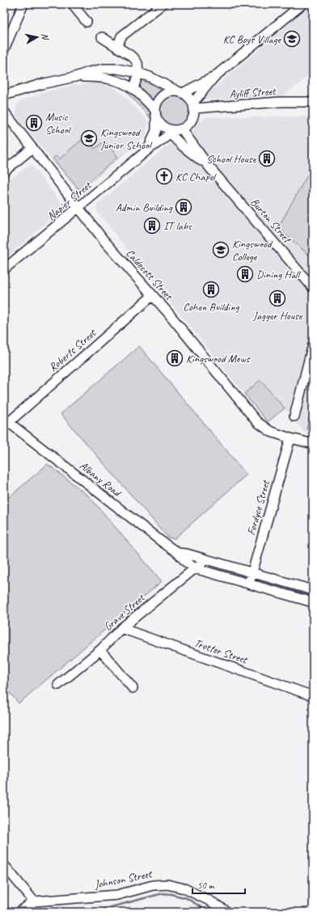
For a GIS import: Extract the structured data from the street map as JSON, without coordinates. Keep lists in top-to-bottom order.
{
  "streets": {
    "street": [
      "Ayliff Street",
      "Napier Street",
      "Burton Street",
      "Caldecott Street",
      "Roberts Street",
      "Albany Road",
      "Fordyce Street",
      "Grave Street",
      "Trotter Street",
      "Johnson Street"
    ]
  },
  "crossings": [
    ["Ayliff Street", "Napier Street"],
    ["Ayliff Street", "Burton Street"],
    ["Napier Street", "Burton Street"],
    ["Napier Street", "Caldecott Street"],
    ["Caldecott Street", "Roberts Street"],
    ["Caldecott Street", "Fordyce Street"],
    ["Roberts Street", "Albany Road"],
    ["Albany Road", "Fordyce Street"],
    ["Albany Road", "Grave Street"],
    ["Grave Street", "Trotter Street"]
  ],
  "places": {
    "school or university": ["KC Boys Village", "Kingswood Junior School", "Kingswood College"],
    "building": [
      "Music School",
      "School House",
      "Admin Building",
      "IT labs",
      "Dining Hall",
      "Cohen Building",
      "Jagger House",
      "Kingswood Mews"
    ],
    "church": ["KC Chapel"]
  },
  "scale_bar": "50 m",
  "north": "right"
}
